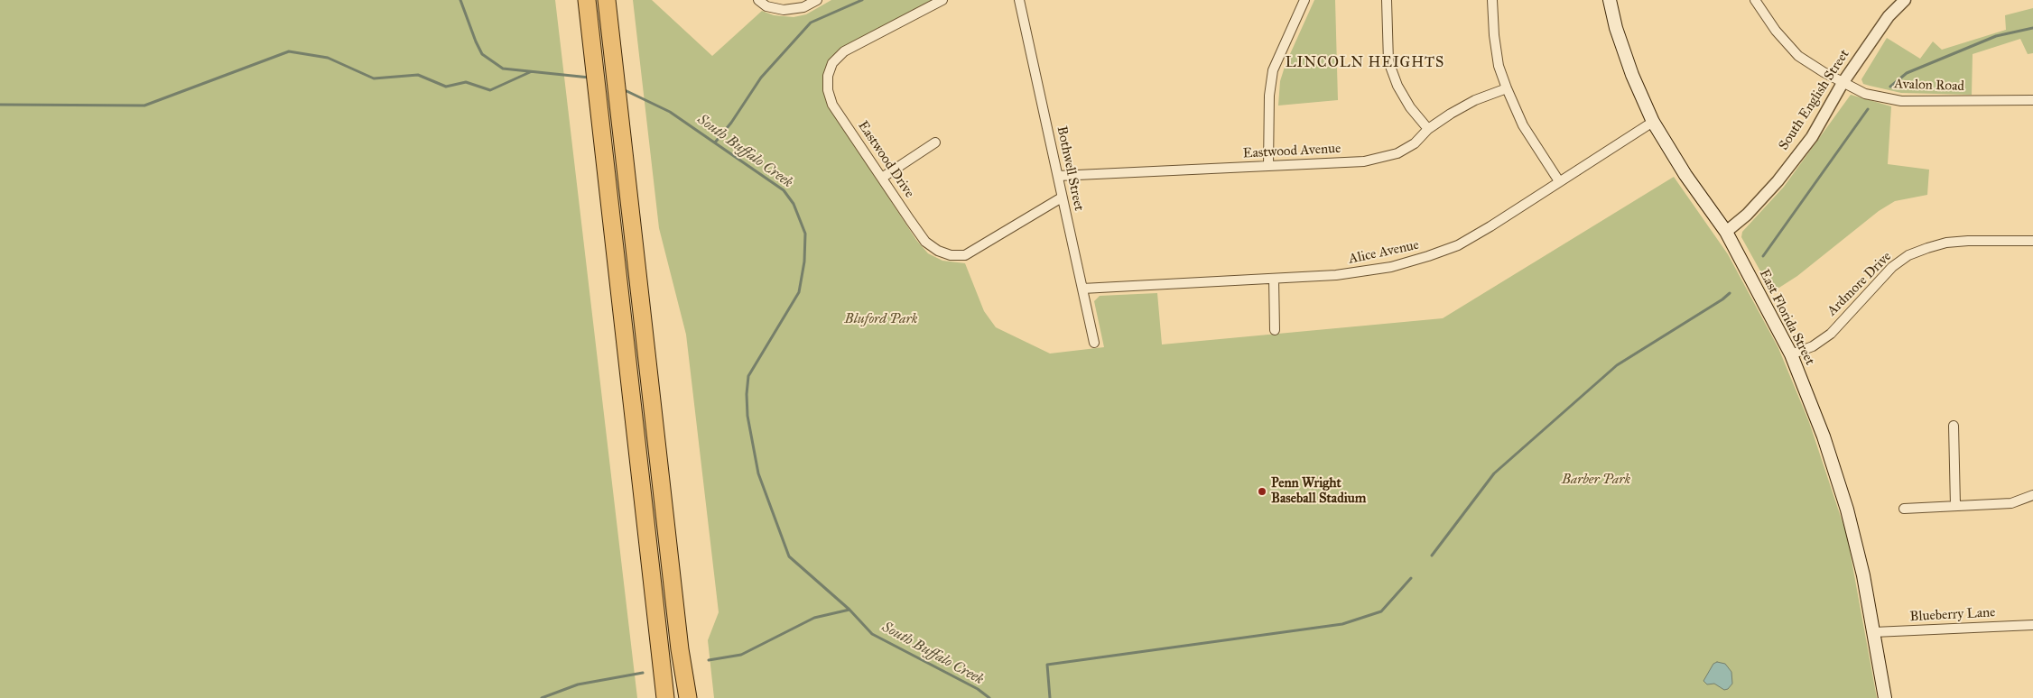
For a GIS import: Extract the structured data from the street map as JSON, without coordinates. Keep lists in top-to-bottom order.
{
  "streets": {
    "main road": ["East Florida Street"],
    "street": [
      "Avalon Road",
      "South English Street",
      "Eastwood Avenue",
      "Eastwood Drive",
      "Bothwell Street",
      "Alice Avenue",
      "Ardmore Drive",
      "Blueberry Lane"
    ]
  },
  "crossings": [
    ["Avalon Road", "South English Street"],
    ["South English Street", "East Florida Street"],
    ["Eastwood Avenue", "Bothwell Street"],
    ["Eastwood Drive", "Bothwell Street"],
    ["Bothwell Street", "Alice Avenue"],
    ["Alice Avenue", "East Florida Street"],
    ["Ardmore Drive", "East Florida Street"],
    ["East Florida Street", "Blueberry Lane"]
  ],
  "districts": ["LINCOLN HEIGHTS"],
  "water": ["South Buffalo Creek"],
  "parks": ["Bluford Park", "Barber Park"],
  "places": ["Penn Wright Baseball Stadium"]
}
